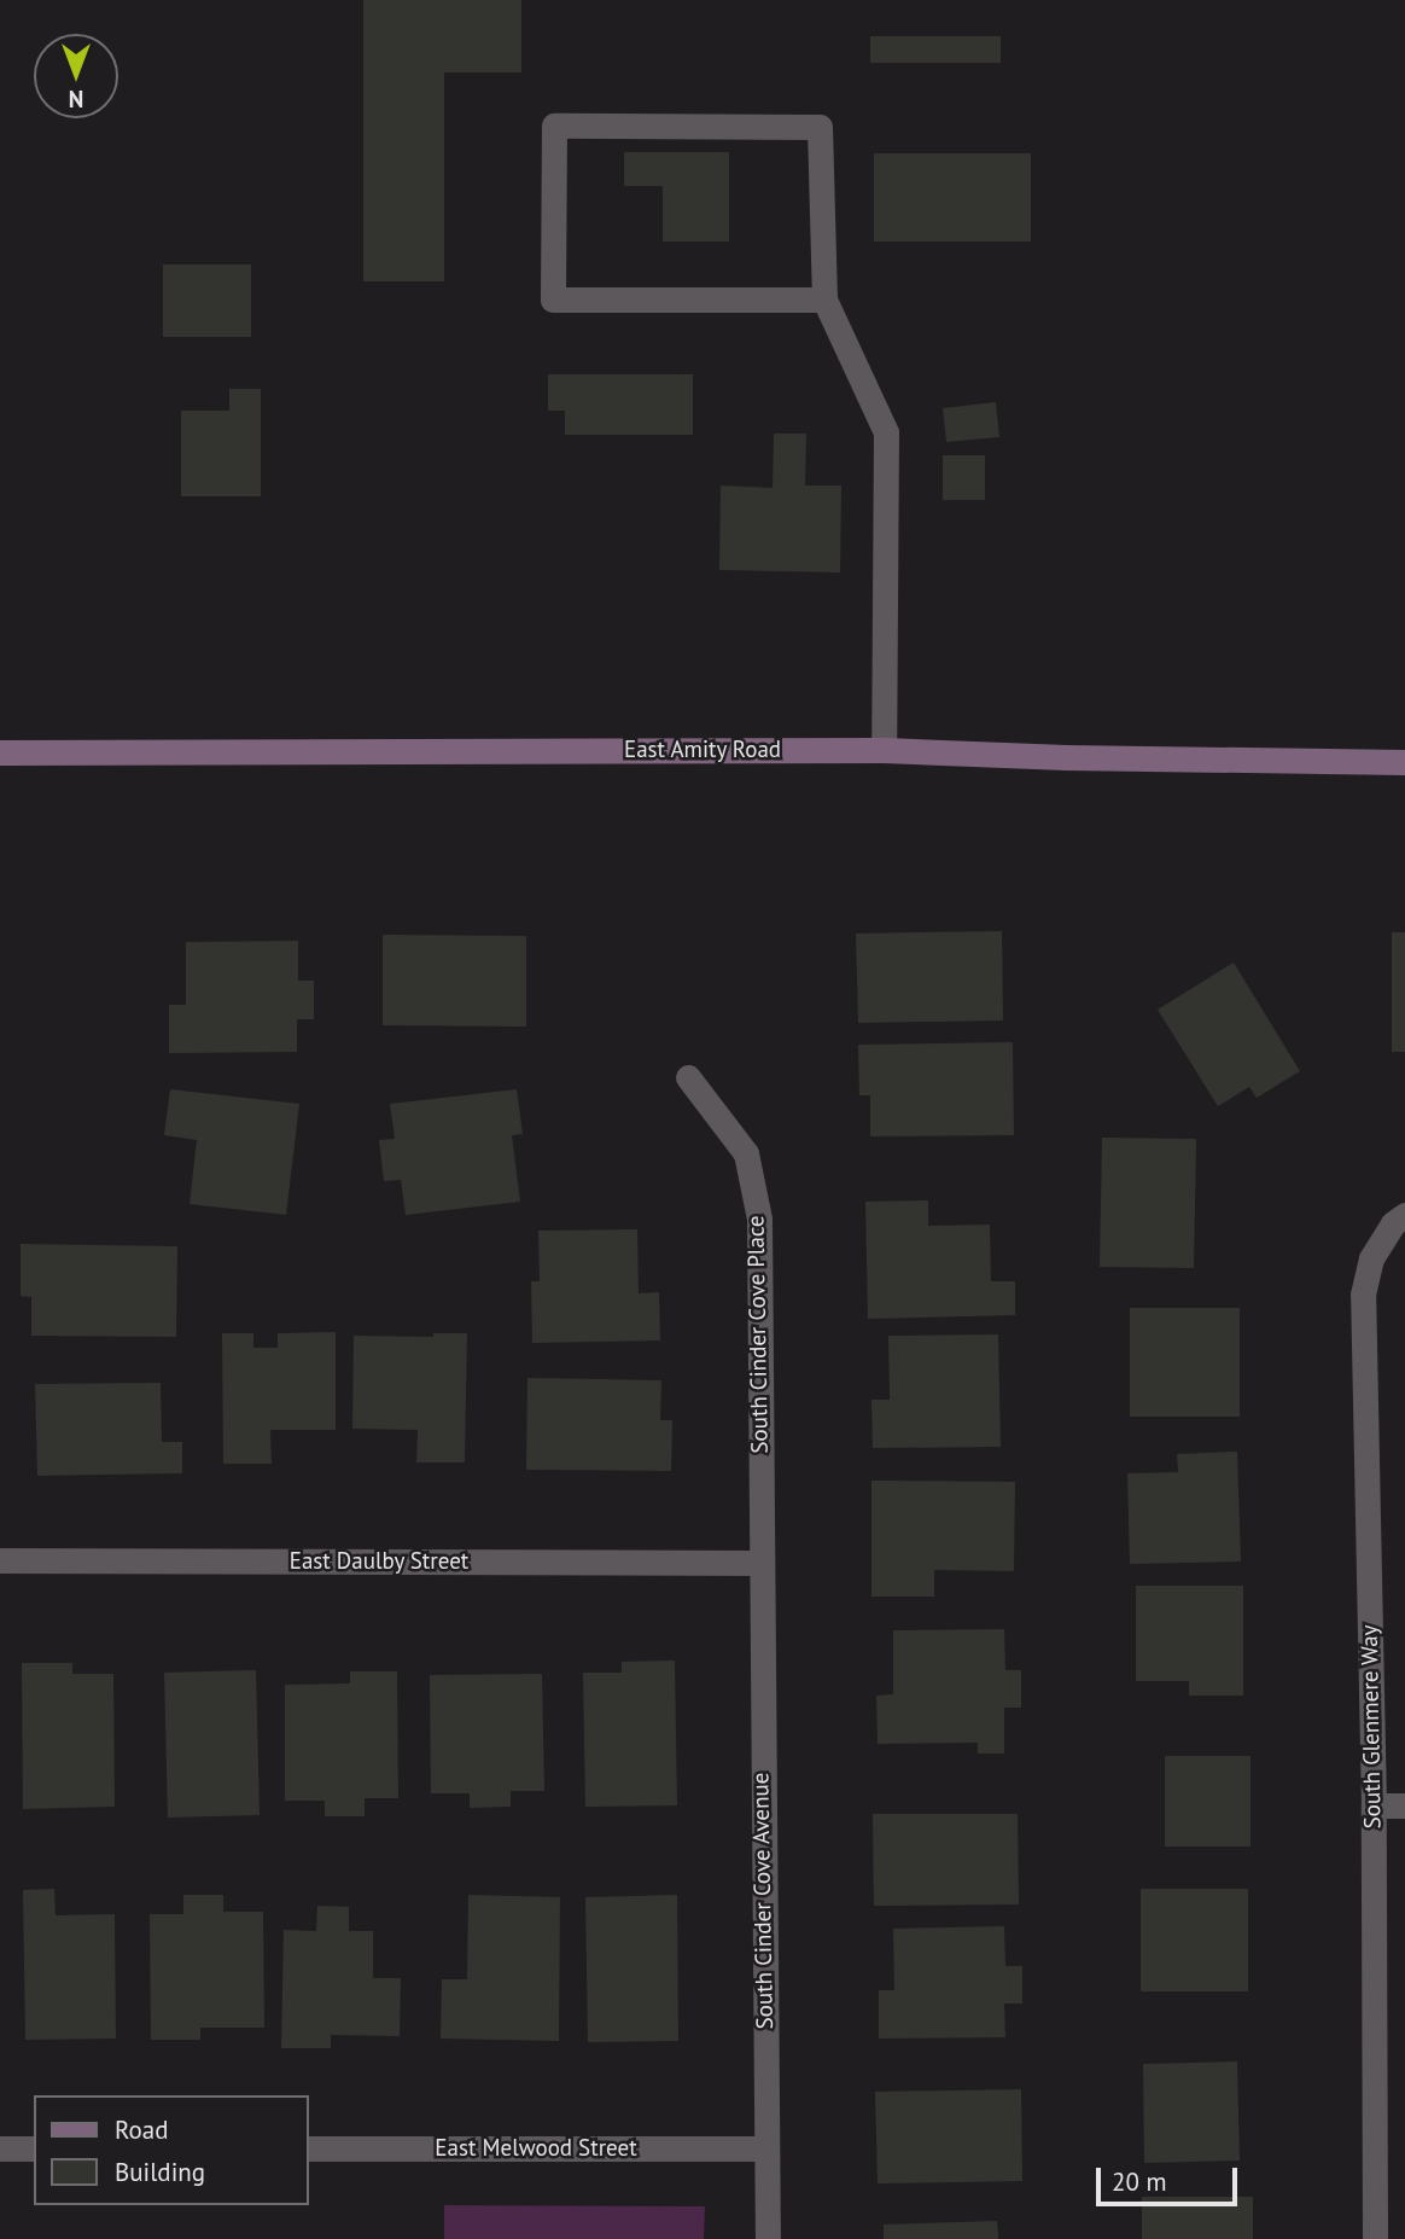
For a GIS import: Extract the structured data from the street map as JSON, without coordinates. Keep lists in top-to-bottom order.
{
  "streets": {
    "main road": ["East Amity Road"],
    "street": [
      "South Cinder Cove Place",
      "East Daulby Street",
      "South Glenmere Way",
      "South Cinder Cove Avenue",
      "East Melwood Street"
    ]
  },
  "crossings": [
    ["South Cinder Cove Place", "East Daulby Street"],
    ["South Cinder Cove Place", "South Cinder Cove Avenue"],
    ["East Daulby Street", "South Cinder Cove Avenue"],
    ["South Cinder Cove Avenue", "East Melwood Street"]
  ],
  "legend": ["Road", "Building"],
  "scale_bar": "20 m",
  "north": "bottom"
}
